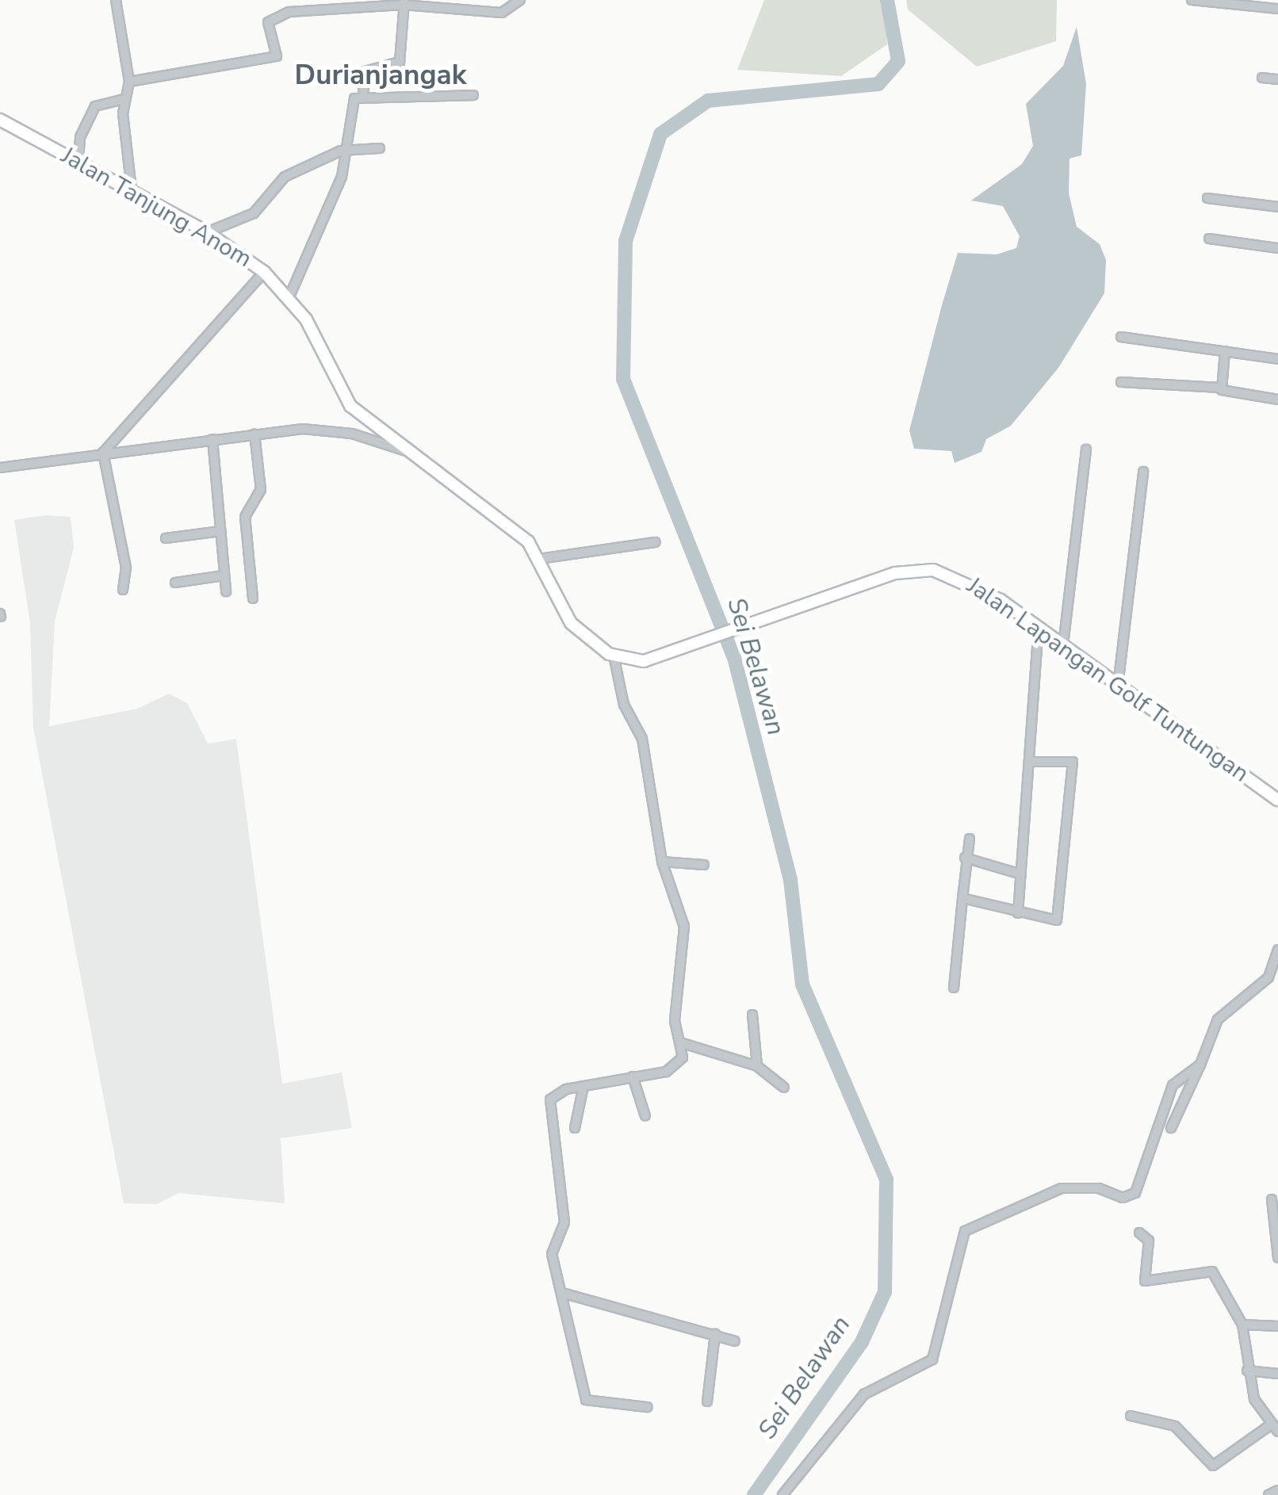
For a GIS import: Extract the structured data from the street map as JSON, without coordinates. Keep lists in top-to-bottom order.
{
  "streets": {
    "main road": ["Jalan Tanjung Anom", "Jalan Lapangan Golf Tuntungan"]
  },
  "districts": ["Durianjangak"],
  "water": ["Sei Belawan"]
}
